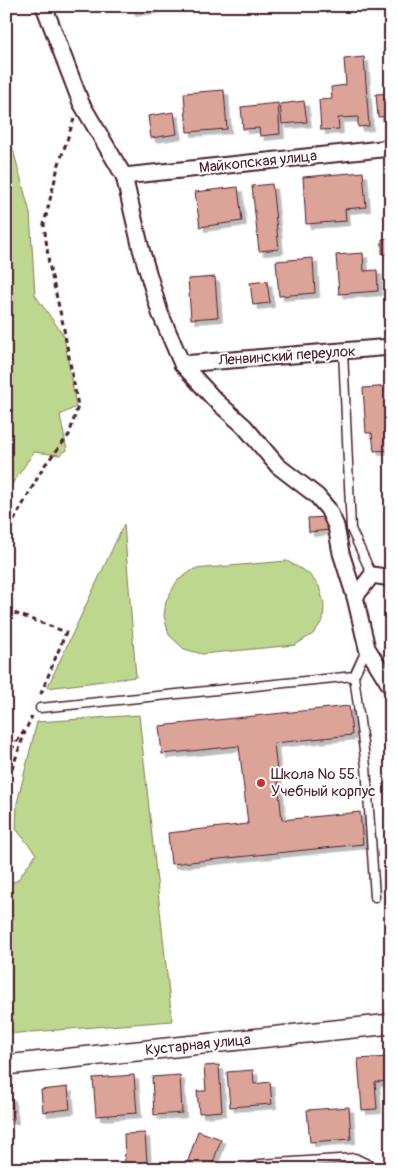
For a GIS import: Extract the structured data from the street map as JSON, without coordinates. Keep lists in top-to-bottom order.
{
  "streets": {
    "street": ["Майкопская улица", "Ленвинский переулок", "Кустарная улица"]
  },
  "places": ["Школа № 55. Учебный корпус"]
}
